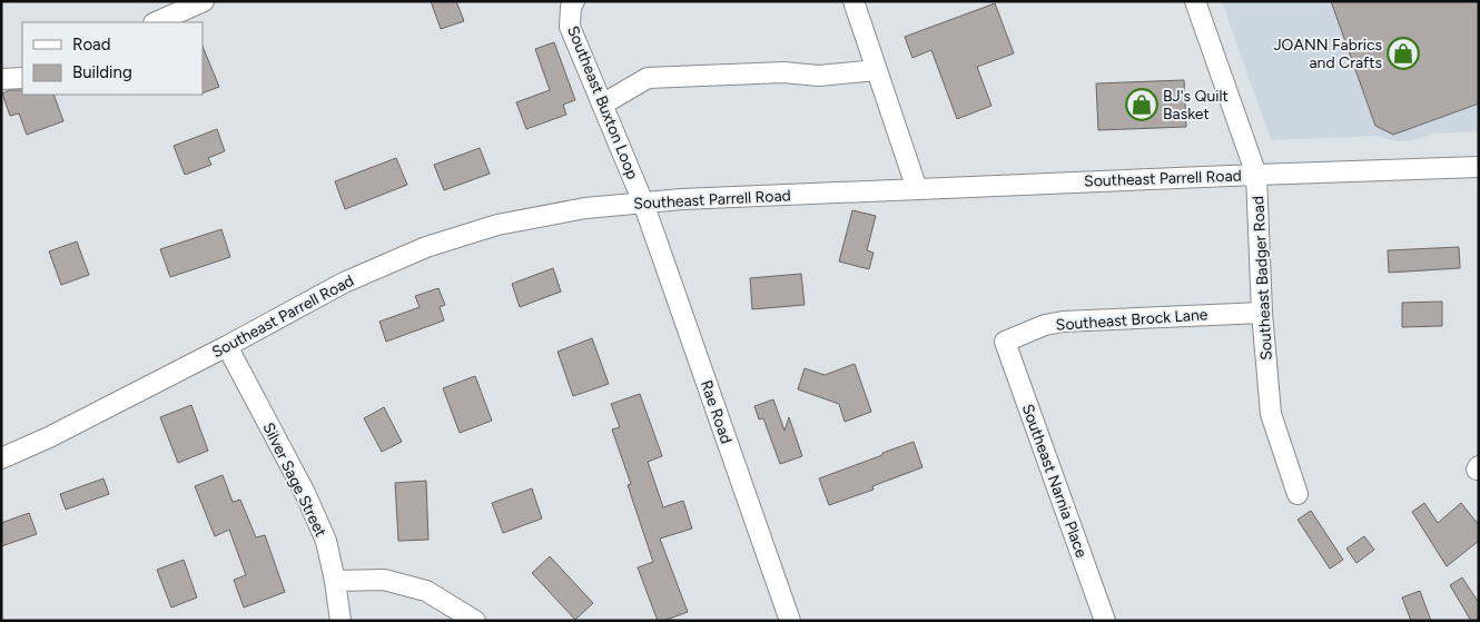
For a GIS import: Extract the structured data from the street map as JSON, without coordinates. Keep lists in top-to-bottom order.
{
  "streets": {
    "street": [
      "Southeast Buxton Loop",
      "Southeast Parrell Road",
      "Southeast Badger Road",
      "Southeast Brock Lane",
      "Rae Road",
      "Silver Sage Street",
      "Southeast Narnia Place"
    ]
  },
  "crossings": [
    ["Southeast Buxton Loop", "Southeast Parrell Road"],
    ["Southeast Buxton Loop", "Rae Road"],
    ["Southeast Parrell Road", "Southeast Badger Road"],
    ["Southeast Parrell Road", "Rae Road"],
    ["Southeast Parrell Road", "Silver Sage Street"],
    ["Southeast Badger Road", "Southeast Brock Lane"],
    ["Southeast Brock Lane", "Southeast Narnia Place"]
  ],
  "places": {
    "shop": ["JOANN Fabrics and Crafts", "BJ's Quilt Basket"]
  },
  "legend": ["Road", "Building"]
}
